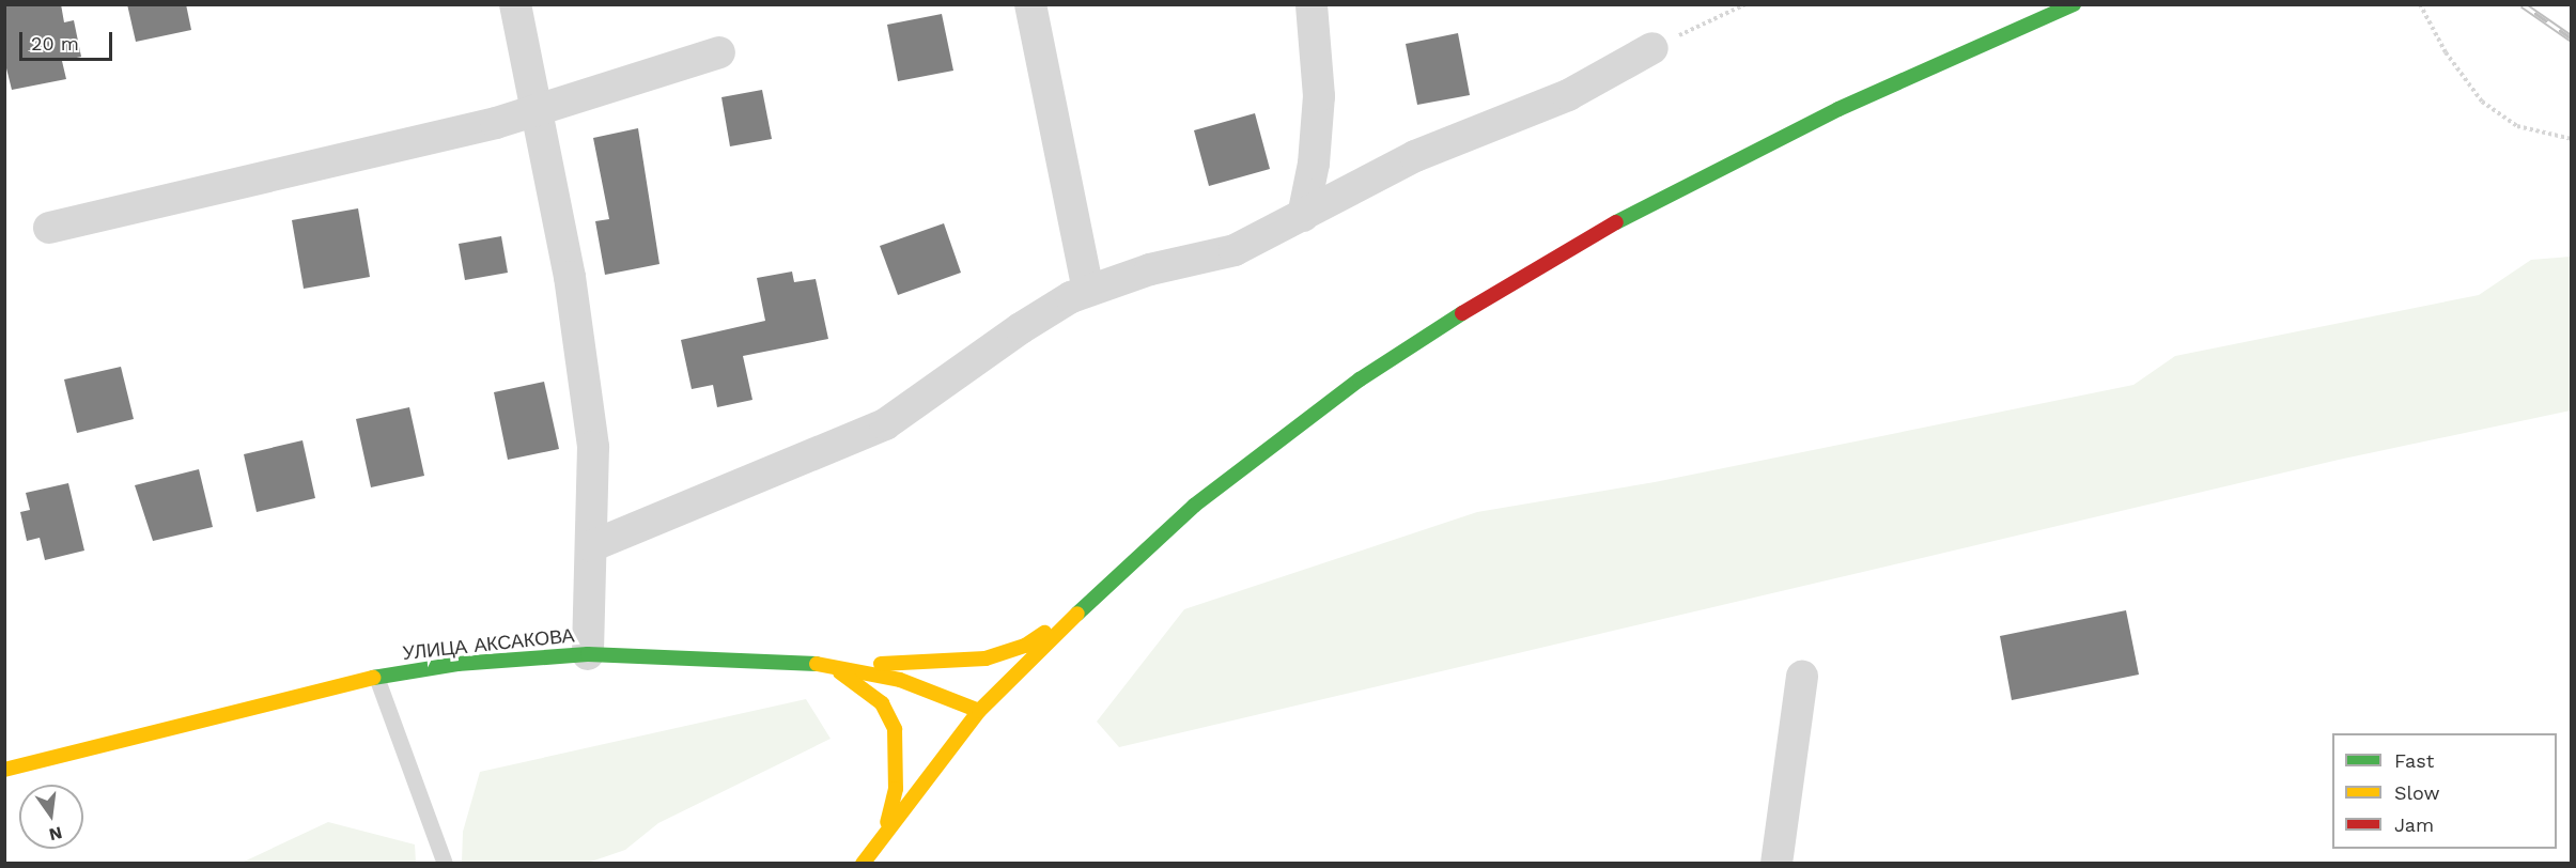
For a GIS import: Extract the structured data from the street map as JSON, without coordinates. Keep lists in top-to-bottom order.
{
  "streets": {
    "main road": ["УЛИЦА АКСАКОВА"]
  },
  "legend": ["Fast", "Slow", "Jam"],
  "scale_bar": "20 m",
  "north": "bottom"
}
